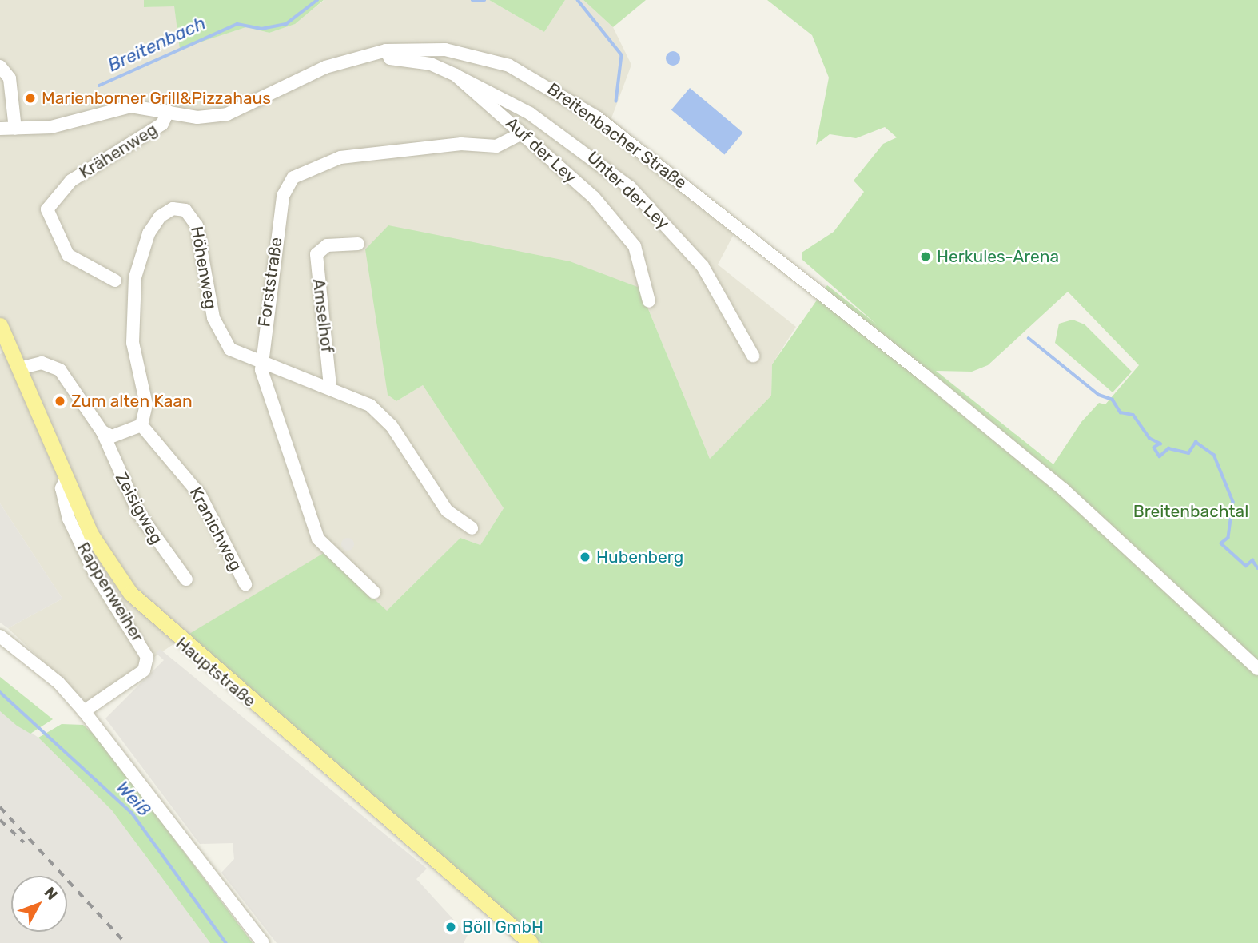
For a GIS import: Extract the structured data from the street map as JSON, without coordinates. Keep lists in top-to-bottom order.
{
  "streets": {
    "main road": ["Hauptstraße"],
    "street": [
      "Breitenbacher Straße",
      "Auf der Ley",
      "Krähenweg",
      "Unter der Ley",
      "Höhenweg",
      "Forststraße",
      "Amselhof",
      "Zeisigweg",
      "Kranichweg",
      "Rappenweiher"
    ]
  },
  "crossings": [
    ["Breitenbacher Straße", "Auf der Ley"],
    ["Breitenbacher Straße", "Krähenweg"],
    ["Auf der Ley", "Unter der Ley"],
    ["Auf der Ley", "Forststraße"],
    ["Höhenweg", "Forststraße"],
    ["Höhenweg", "Amselhof"],
    ["Höhenweg", "Kranichweg"],
    ["Rappenweiher", "Hauptstraße"]
  ],
  "water": ["Breitenbach", "Weiß"],
  "parks": ["Breitenbachtal"],
  "places": [
    "Marienborner Grill&Pizzahaus",
    "Herkules-Arena",
    "Zum alten Kaan",
    "Hubenberg",
    "Böll GmbH"
  ],
  "north": "top right"
}
